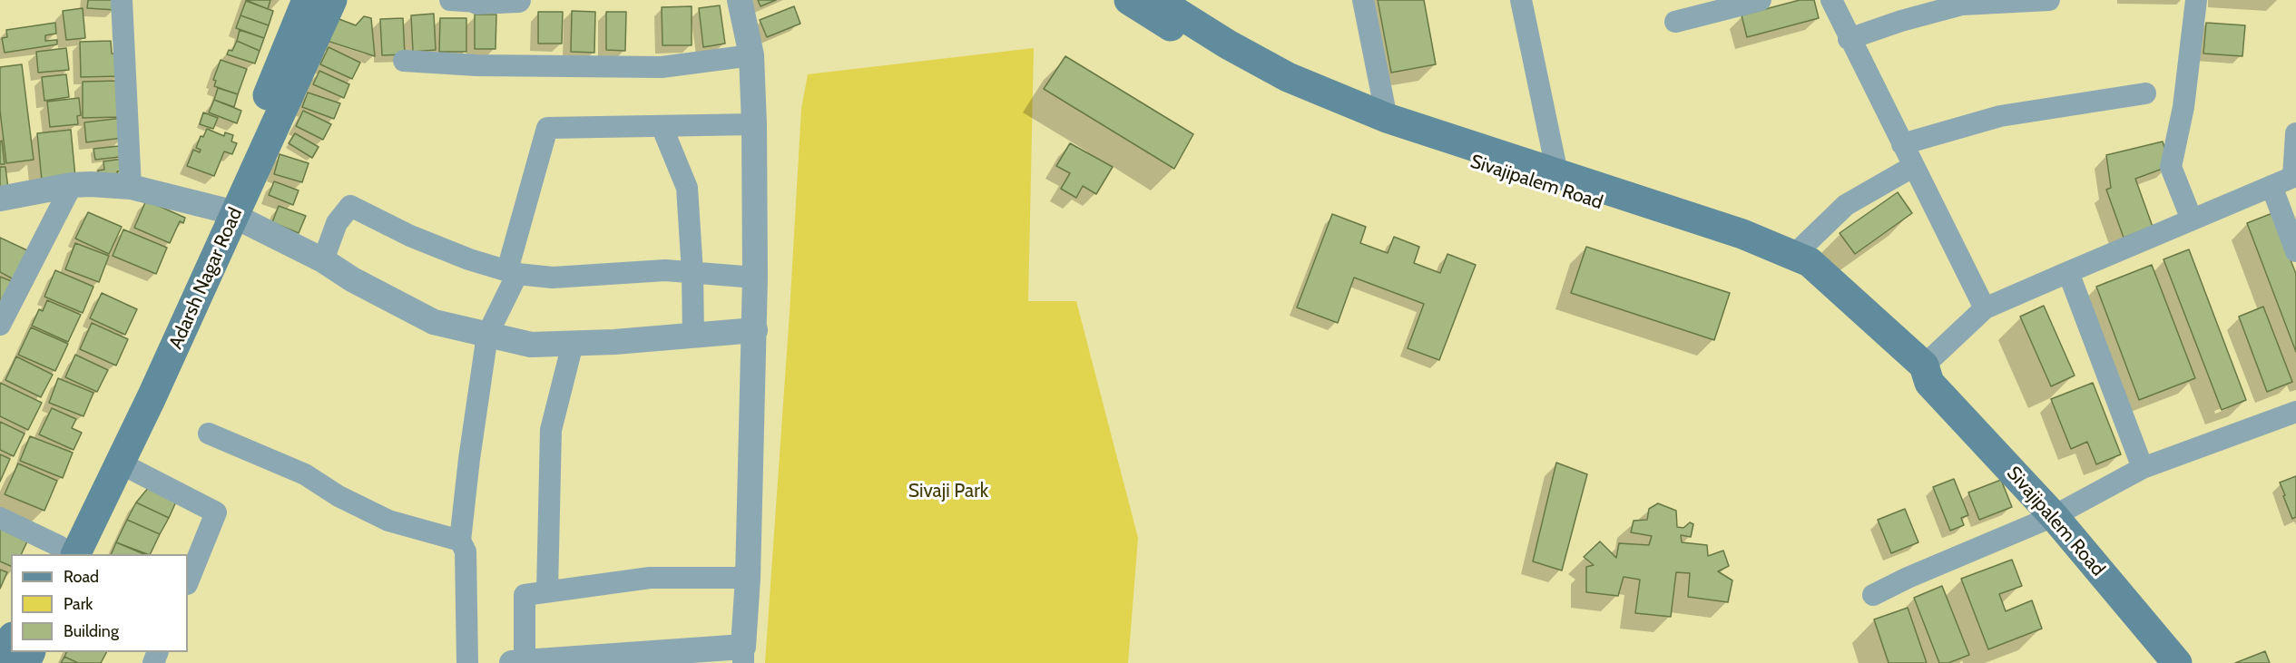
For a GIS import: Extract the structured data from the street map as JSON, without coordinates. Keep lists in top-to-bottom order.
{
  "streets": {
    "main road": ["Sivajipalem Road", "Adarsh Nagar Road"]
  },
  "parks": ["Sivaji Park"],
  "legend": ["Road", "Park", "Building"]
}
